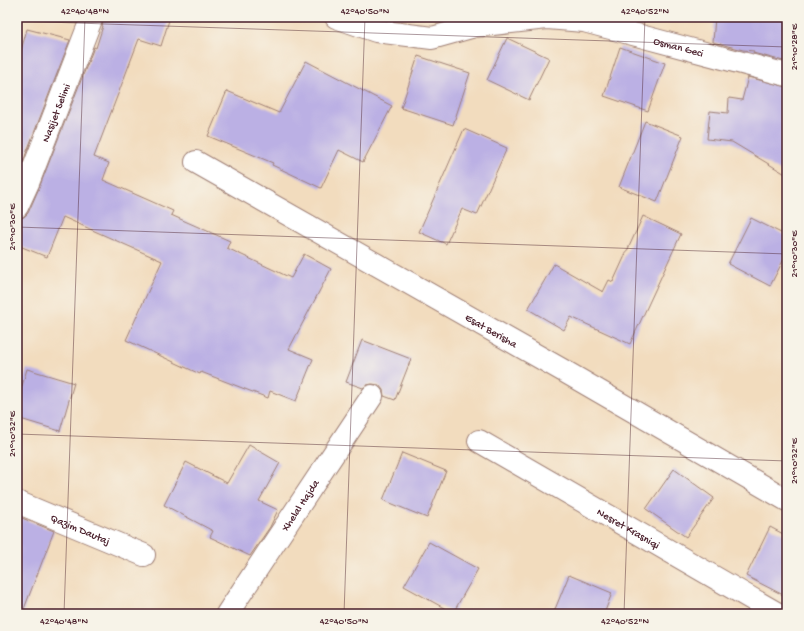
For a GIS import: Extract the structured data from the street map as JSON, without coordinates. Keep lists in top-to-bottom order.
{
  "streets": {
    "street": [
      "Osman Geci",
      "Nasijet Selimi",
      "Esat Berisha",
      "Xhelal Hajda",
      "Nesret Krasniqi",
      "Qazim Dautaj"
    ]
  },
  "coordinates": [
    "42°40'48\"N",
    "42°40'50\"N",
    "42°40'52\"N",
    "21°10'28\"E",
    "21°10'30\"E",
    "21°10'32\"E"
  ]
}
